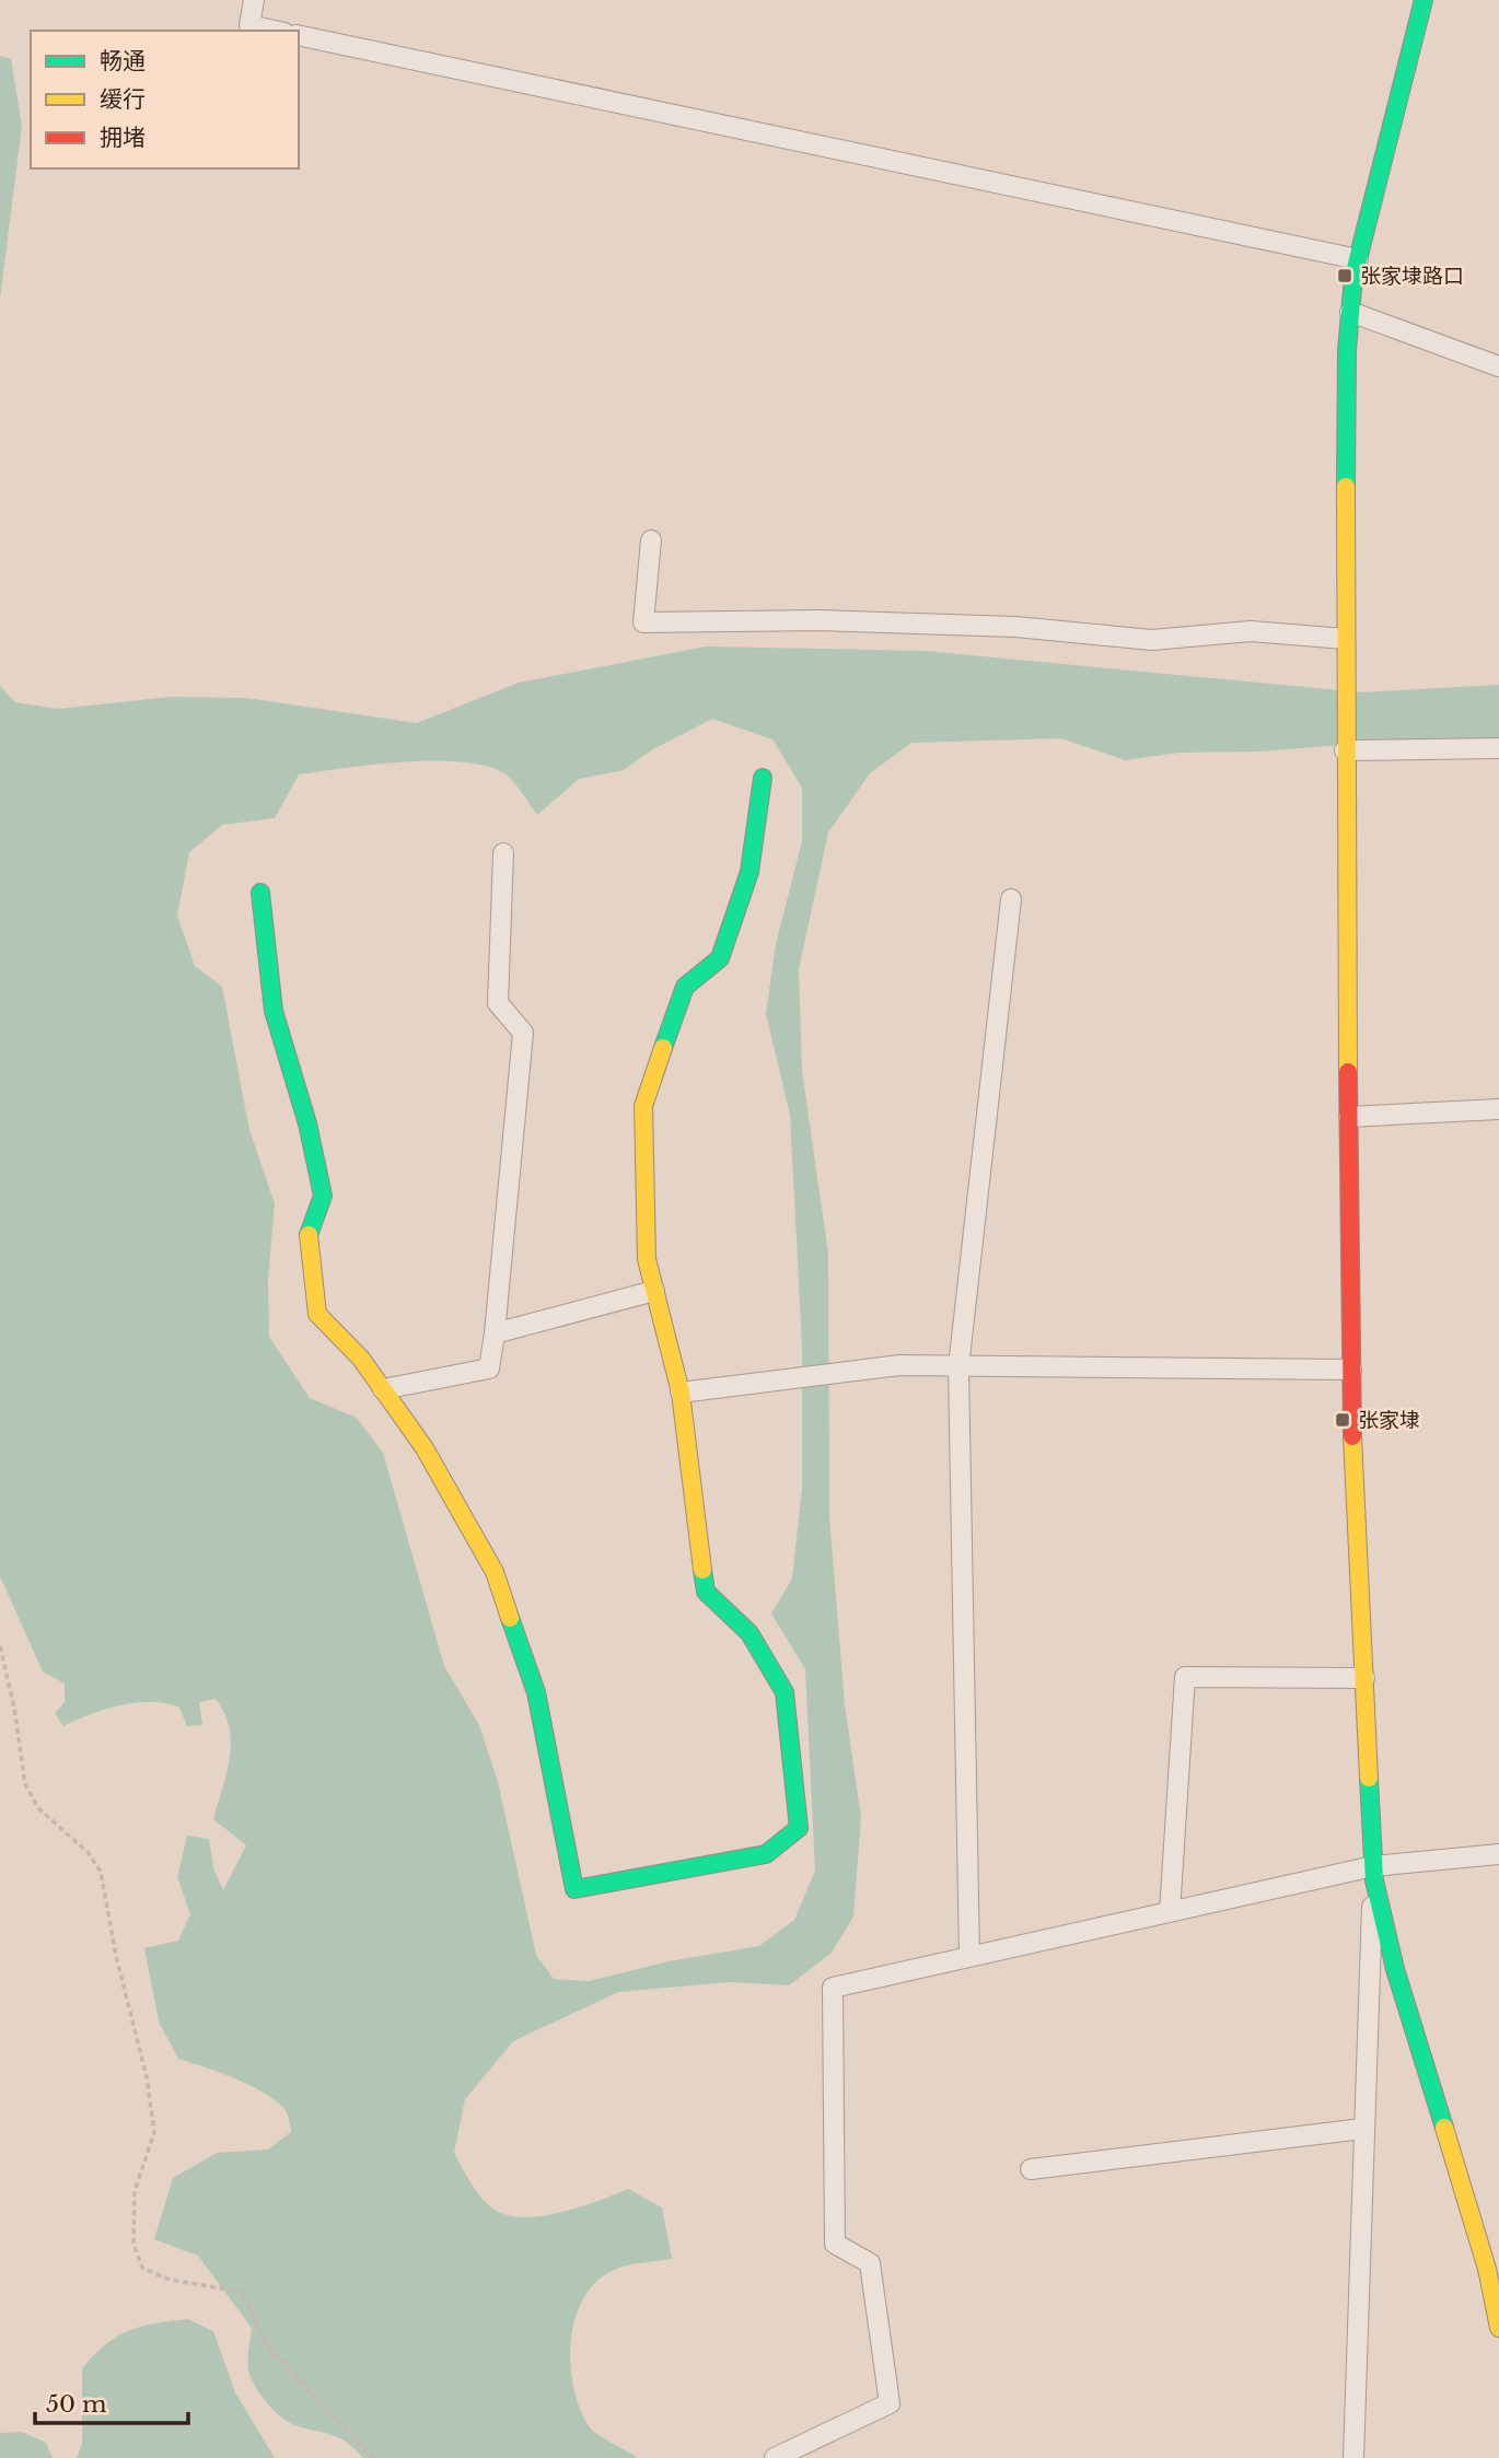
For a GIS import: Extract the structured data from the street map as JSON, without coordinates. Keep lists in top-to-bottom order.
{
  "places": {
    "transit": ["张家埭路口", "张家埭"]
  },
  "legend": ["畅通", "缓行", "拥堵"],
  "scale_bar": "50 m"
}
